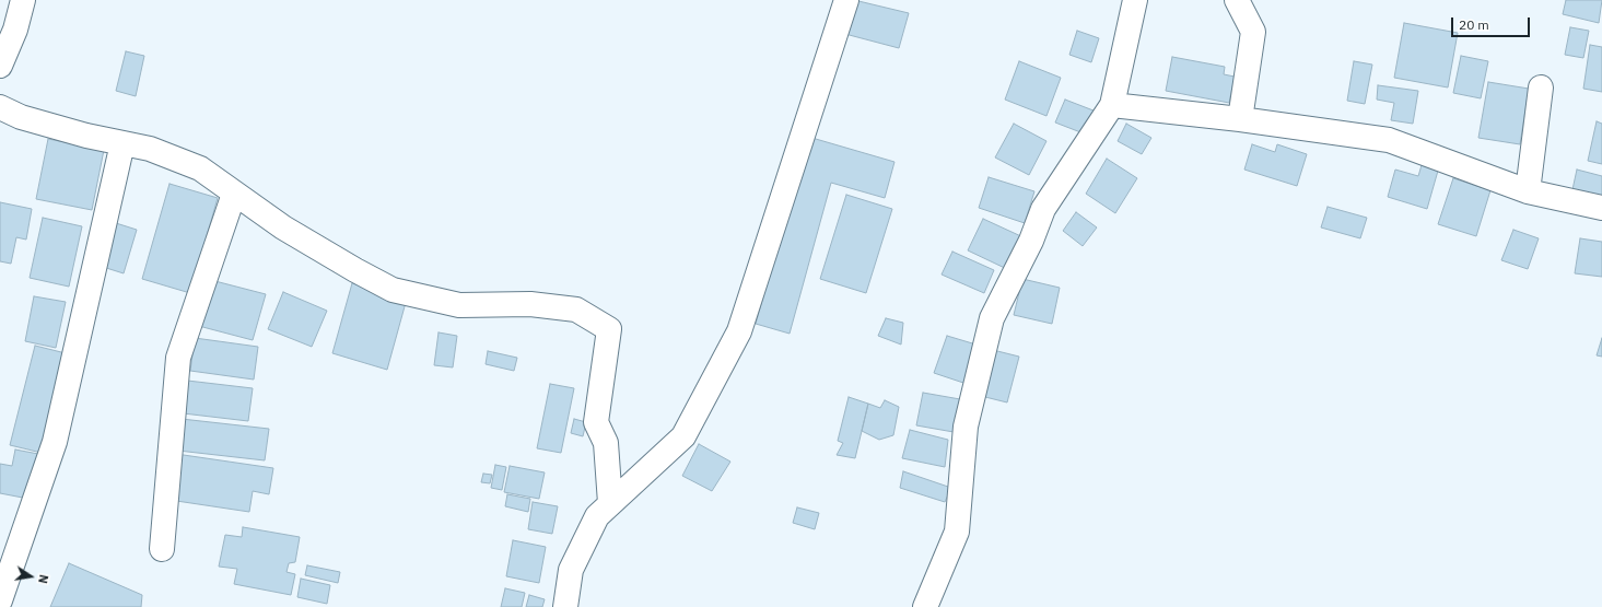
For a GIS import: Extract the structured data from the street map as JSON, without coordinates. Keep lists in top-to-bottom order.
{
  "scale_bar": "20 m",
  "north": "right"
}
